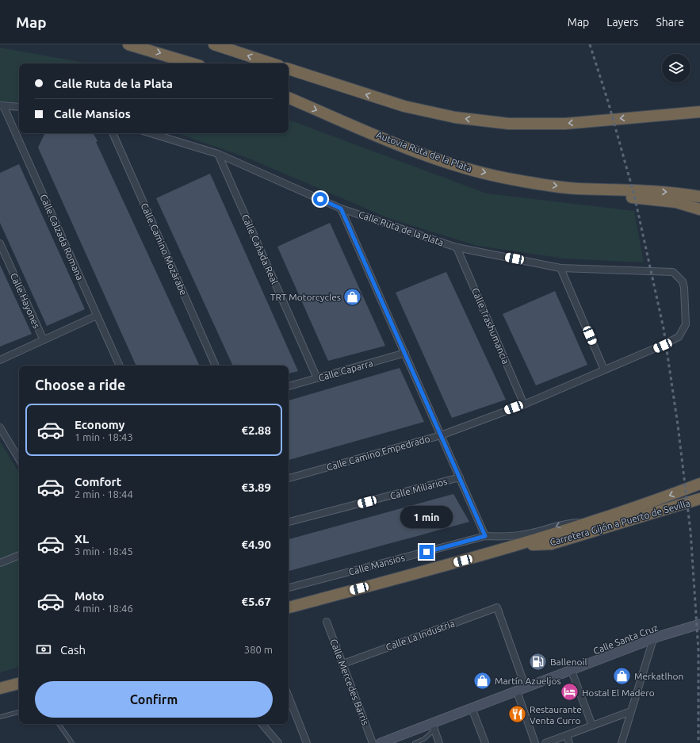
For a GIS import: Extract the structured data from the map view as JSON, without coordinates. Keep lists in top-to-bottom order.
{
  "streets": {
    "highway": ["Autovía Ruta de la Plata", "Carretera Gijón a Puerto de Sevilla"],
    "main road": ["Calle Santa Cruz"],
    "street": [
      "Calle Ruta de la Plata",
      "Calle Calzada Romana",
      "Calle Camino Mozárabe",
      "Calle Cañada Real",
      "Calle Hayones",
      "Calle Trashumancia",
      "Calle Caparra",
      "Calle Camino Empedrado",
      "Calle Miliarios",
      "Calle Mansios",
      "Calle La Industria",
      "Calle Mercedes Barris"
    ]
  },
  "crossings": [
    ["Calle Ruta de la Plata", "Calle Cañada Real"],
    ["Calle Ruta de la Plata", "Calle Trashumancia"],
    ["Calle Ruta de la Plata", "Calle Camino Empedrado"],
    ["Calle Cañada Real", "Calle Caparra"],
    ["Calle Trashumancia", "Calle Camino Empedrado"],
    ["Carretera Gijón a Puerto de Sevilla", "Calle Mansios"],
    ["Calle La Industria", "Calle Santa Cruz"],
    ["Calle La Industria", "Calle Mercedes Barris"]
  ],
  "places": {
    "shop": ["TRT Motorcycles", "Merkatlhon", "Martín Azueljos"],
    "fuel station": ["Ballenoil"],
    "hotel": ["Hostal El Madero"],
    "restaurant": ["Restaurante Venta Curro"]
  },
  "page": {
    "header": "Map",
    "nav": ["Map", "Layers", "Share"],
    "banner": ["Calle Ruta de la Plata", "Calle Mansios"],
    "heading": "Choose a ride",
    "list": [
      {
        "name": "Economy",
        "note": "1 min · 18:43",
        "value": "€2.88"
      },
      {
        "name": "Comfort",
        "note": "2 min · 18:44",
        "value": "€3.89"
      },
      {
        "name": "XL",
        "note": "3 min · 18:45",
        "value": "€4.90"
      },
      {
        "name": "Moto",
        "note": "4 min · 18:46",
        "value": "€5.67"
      }
    ],
    "bubble": "1 min",
    "pay": ["Cash", "380 m"],
    "buttons": "Confirm"
  }
}
